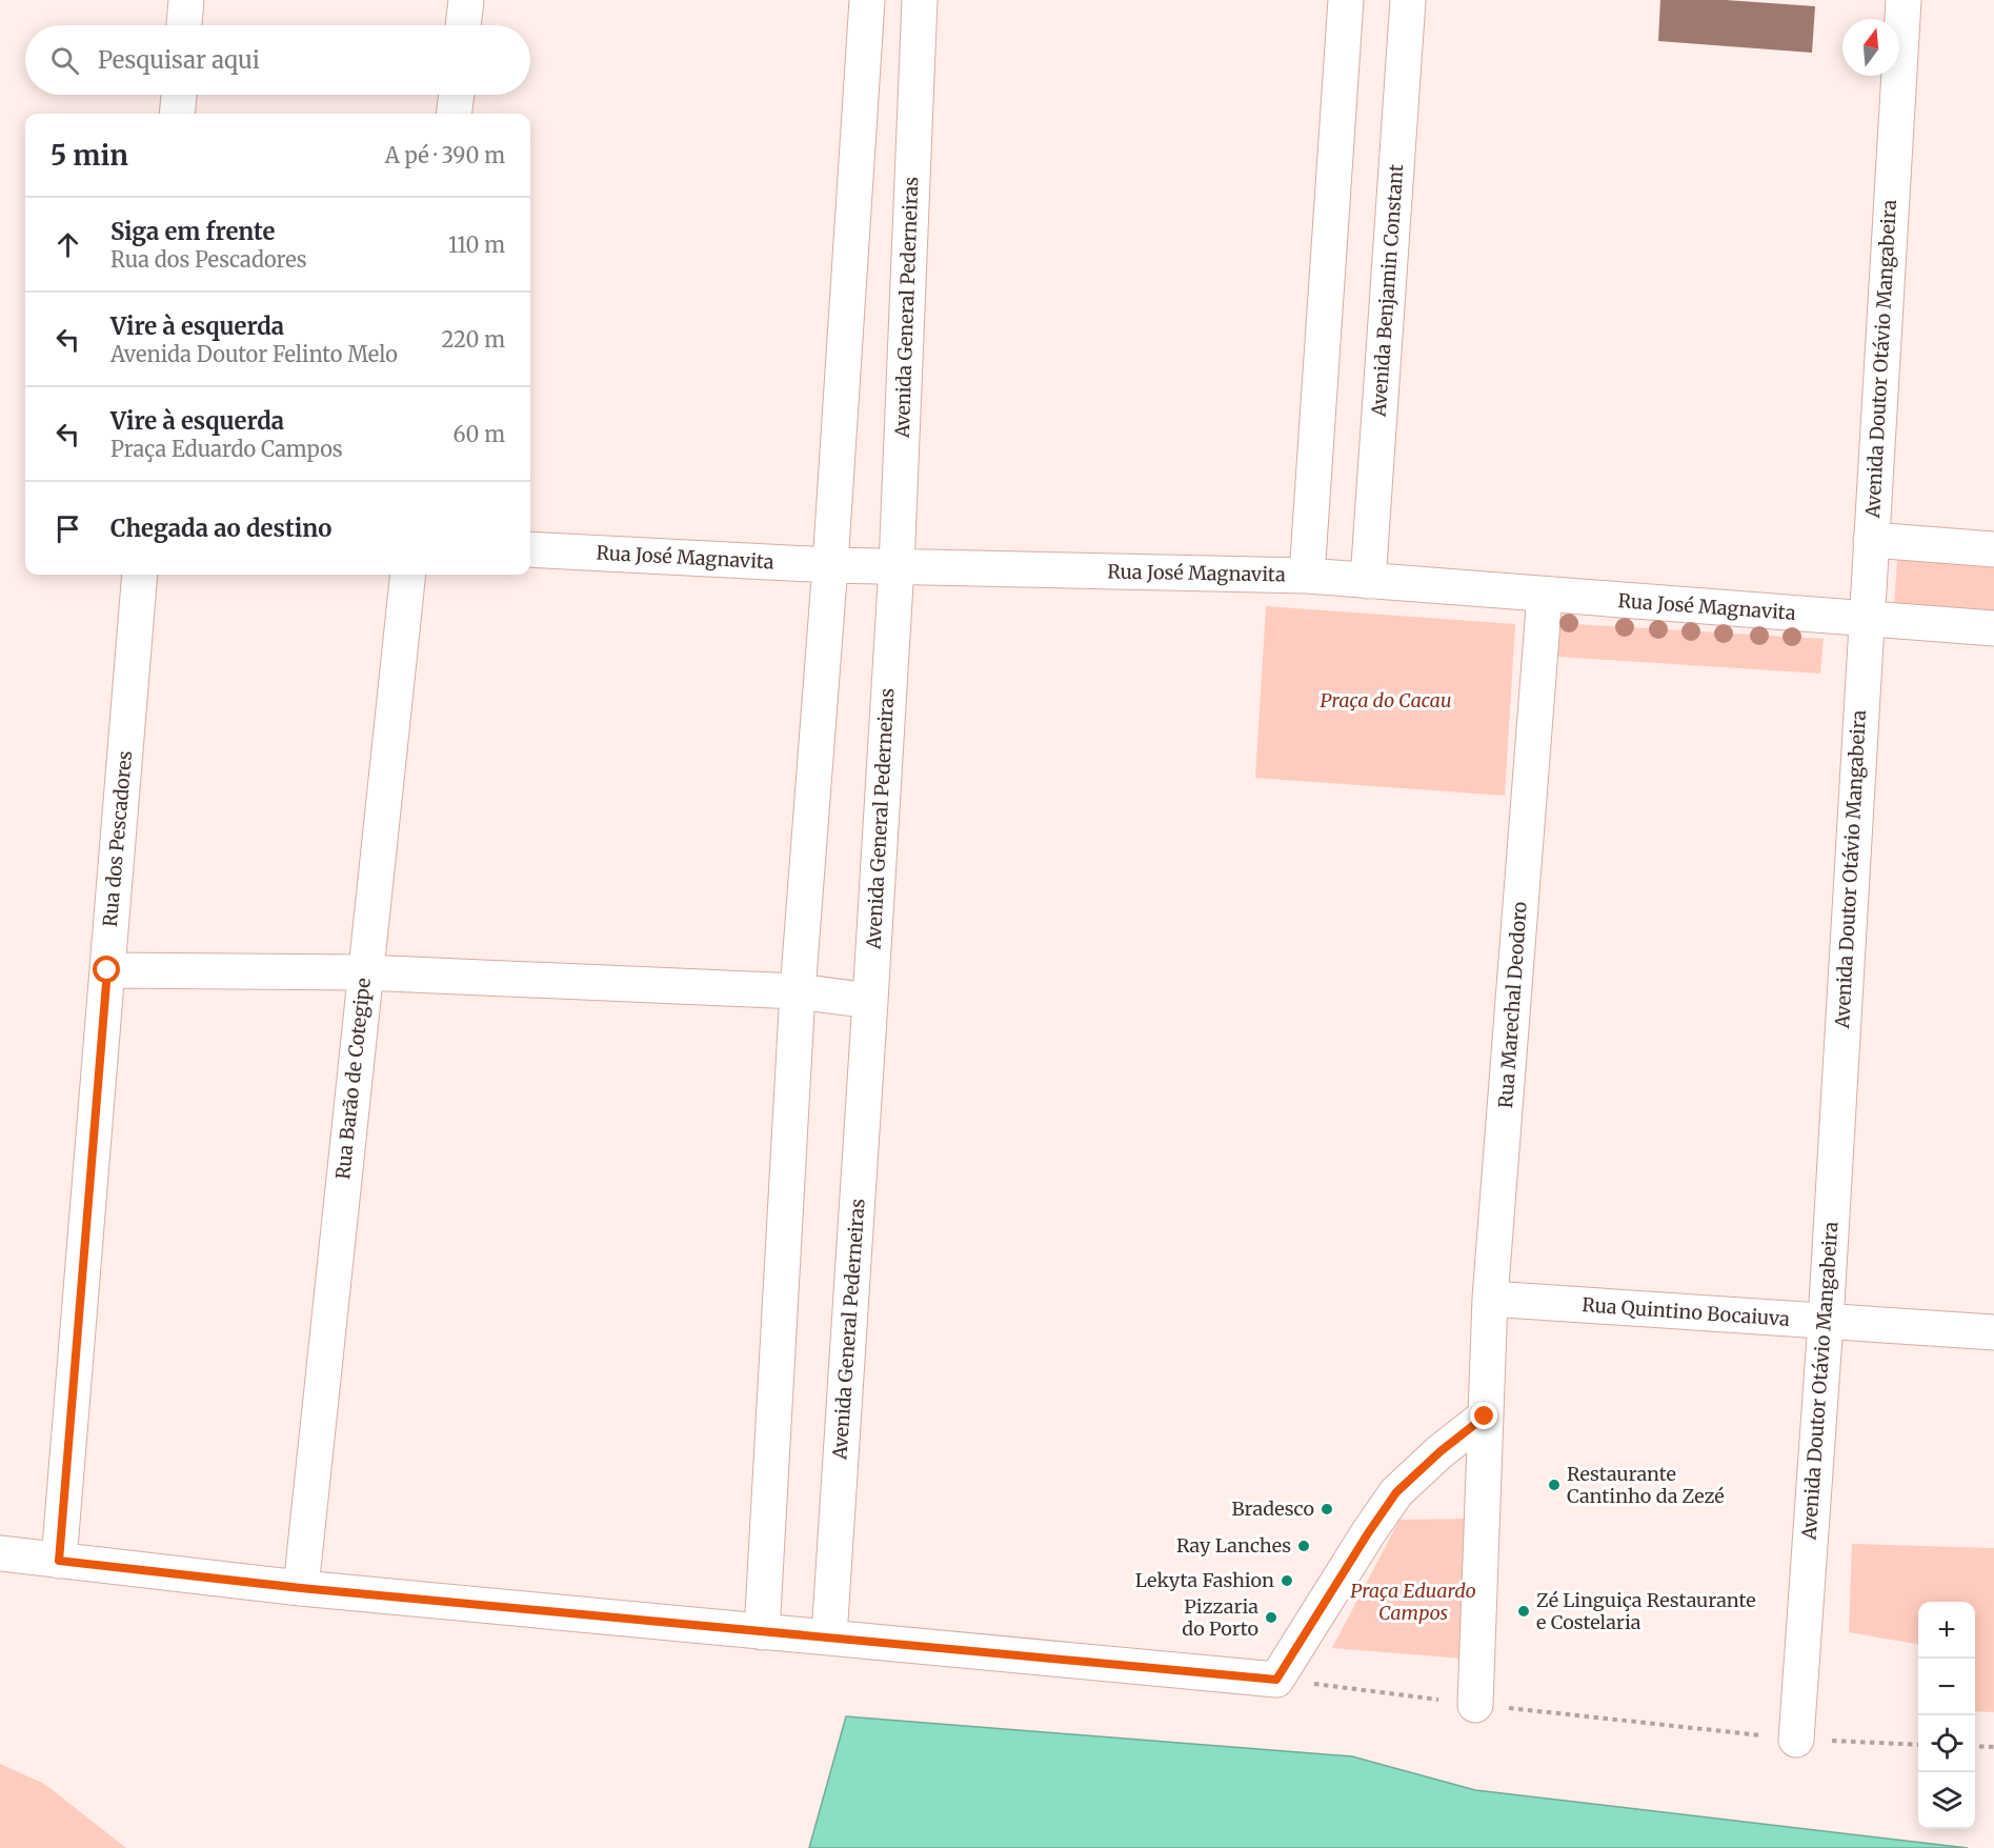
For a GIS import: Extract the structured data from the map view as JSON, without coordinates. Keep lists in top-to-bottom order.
{
  "streets": {
    "street": [
      "Avenida Benjamin Constant",
      "Avenida General Pederneiras",
      "Avenida Doutor Otávio Mangabeira",
      "Rua José Magnavita",
      "Rua dos Pescadores",
      "Rua Marechal Deodoro",
      "Rua Barão de Cotegipe",
      "Rua Quintino Bocaiuva"
    ]
  },
  "crossings": [
    ["Avenida Benjamin Constant", "Rua José Magnavita"],
    ["Avenida General Pederneiras", "Rua José Magnavita"],
    ["Avenida Doutor Otávio Mangabeira", "Rua José Magnavita"],
    ["Avenida Doutor Otávio Mangabeira", "Rua Quintino Bocaiuva"],
    ["Rua José Magnavita", "Rua Marechal Deodoro"],
    ["Rua Marechal Deodoro", "Rua Quintino Bocaiuva"]
  ],
  "parks": ["Praça do Cacau", "Praça Eduardo Campos"],
  "places": [
    "Restaurante Cantinho da Zezé",
    "Bradesco",
    "Ray Lanches",
    "Lekyta Fashion",
    "Zé Linguiça Restaurante e Costelaria",
    "Pizzaria do Porto"
  ],
  "north": "top",
  "page": {
    "search": "Pesquisar aqui",
    "heading": ["5 min", "A pé · 390 m"],
    "list": [
      ["Siga em frente", "Rua dos Pescadores", "110 m"],
      ["Vire à esquerda", "Avenida Doutor Felinto Melo", "220 m"],
      ["Vire à esquerda", "Praça Eduardo Campos", "60 m"],
      "Chegada ao destino"
    ],
    "map_buttons": ["+", "−"]
  }
}
